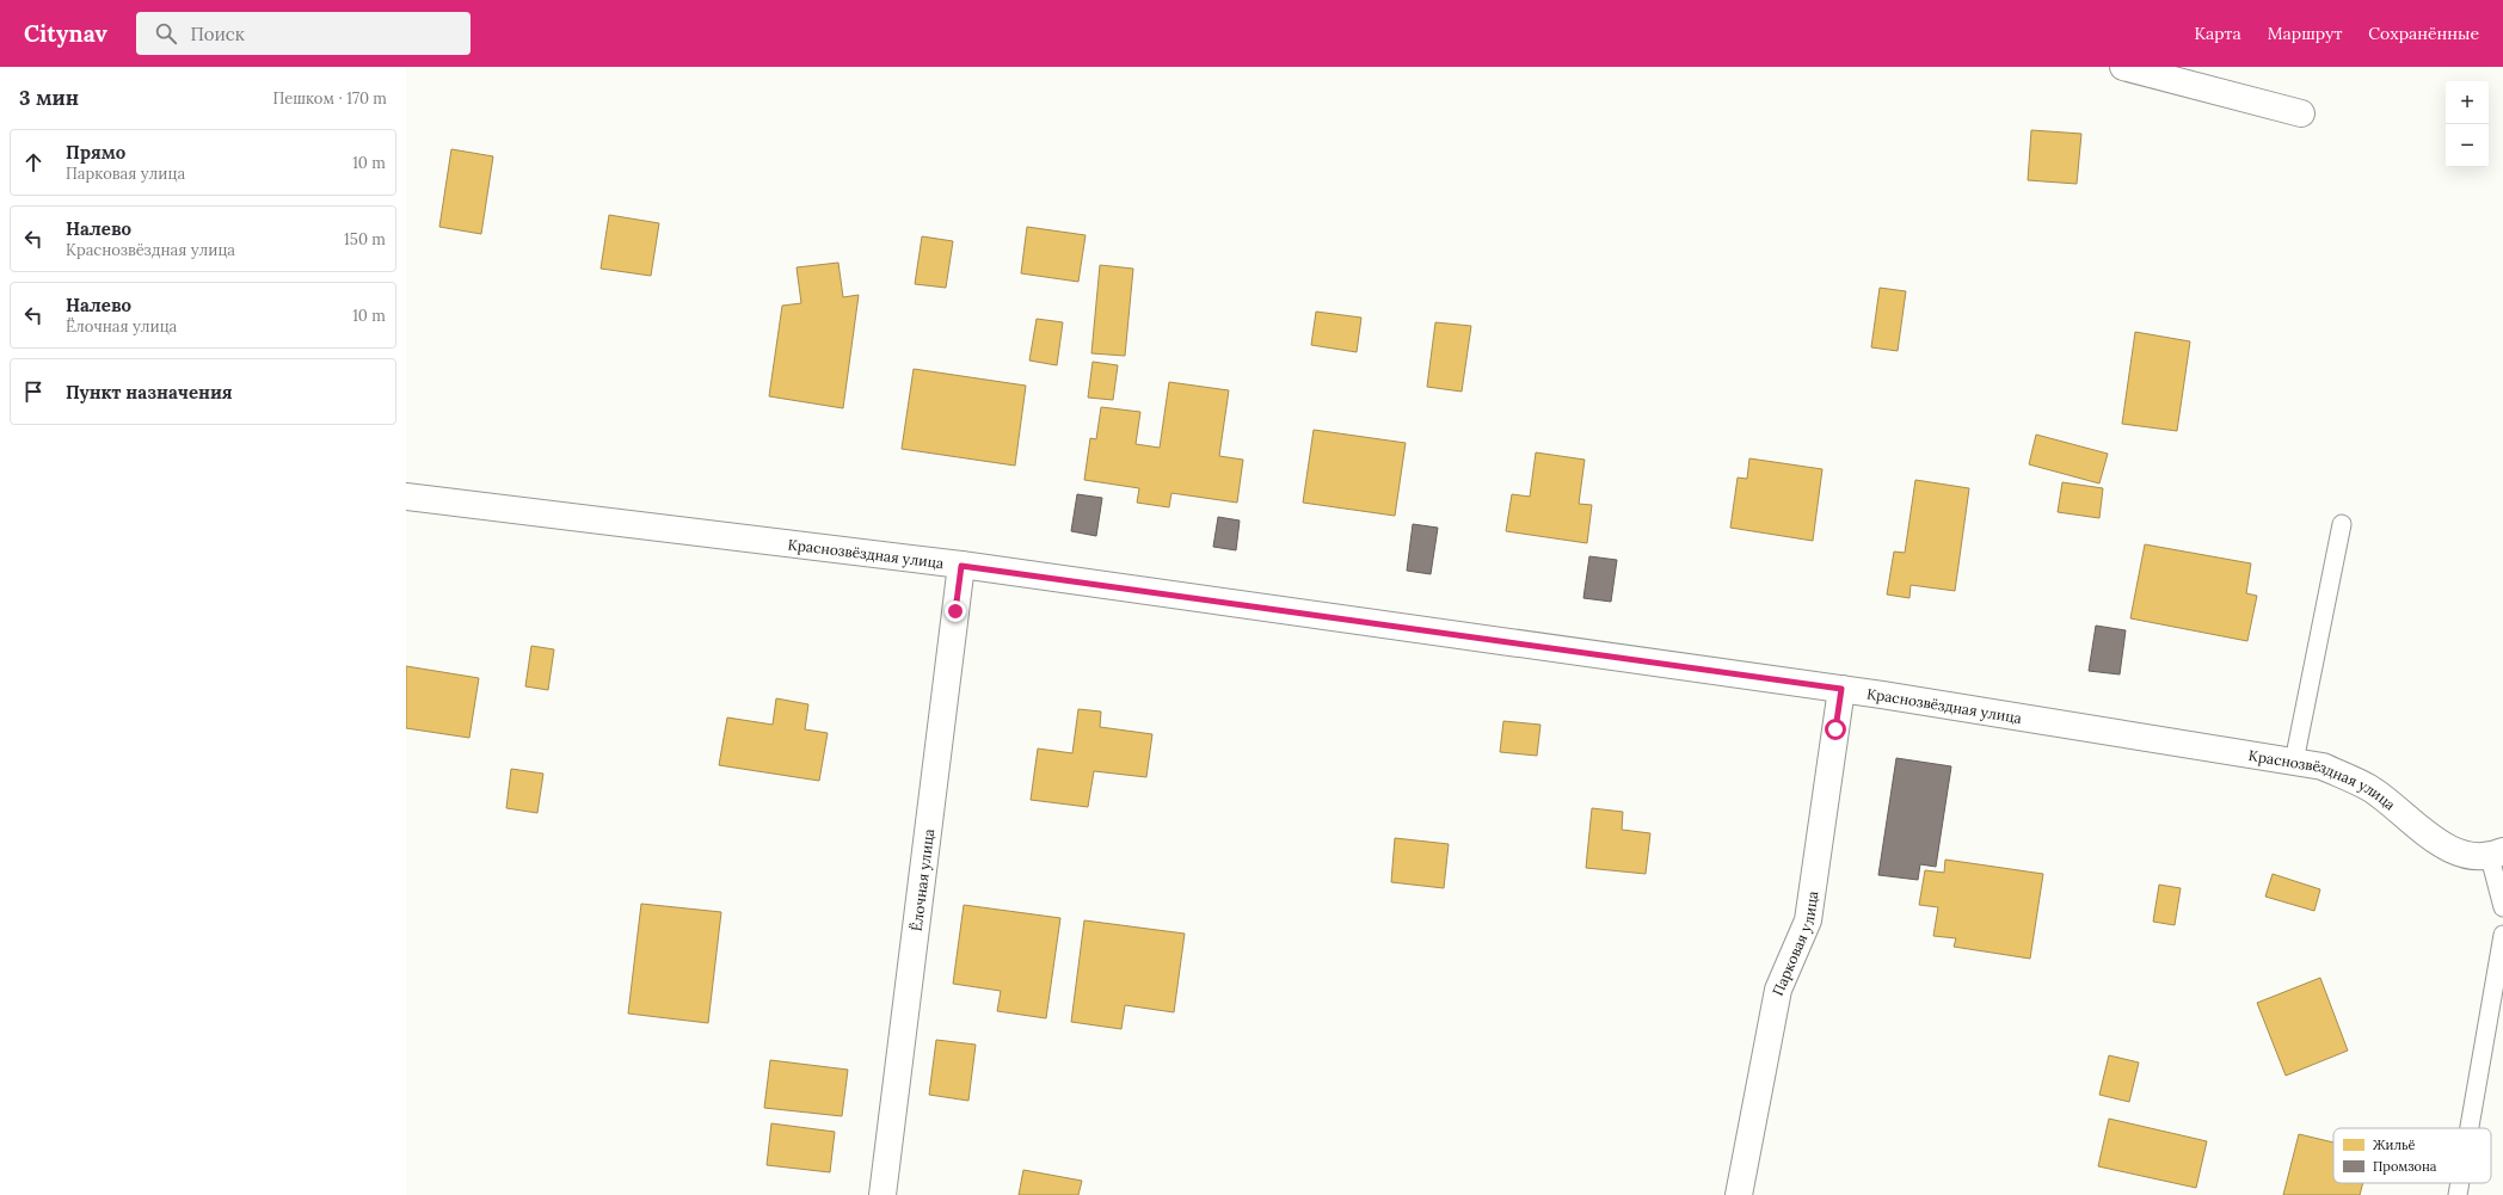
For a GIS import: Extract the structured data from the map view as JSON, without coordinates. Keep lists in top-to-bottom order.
{
  "streets": {
    "street": ["Краснозвёздная улица", "Ёлочная улица", "Парковая улица"]
  },
  "crossings": [
    ["Краснозвёздная улица", "Ёлочная улица"],
    ["Краснозвёздная улица", "Парковая улица"]
  ],
  "legend": ["Жильё", "Промзона"],
  "page": {
    "header": "Citynav",
    "search": "Поиск",
    "nav": ["Карта", "Маршрут", "Сохранённые"],
    "heading": ["3 мин", "Пешком · 170 m"],
    "map_buttons": ["+", "−"],
    "list": [
      ["Прямо", "Парковая улица", "10 m"],
      ["Налево", "Краснозвёздная улица", "150 m"],
      ["Налево", "Ёлочная улица", "10 m"],
      "Пункт назначения"
    ]
  }
}
